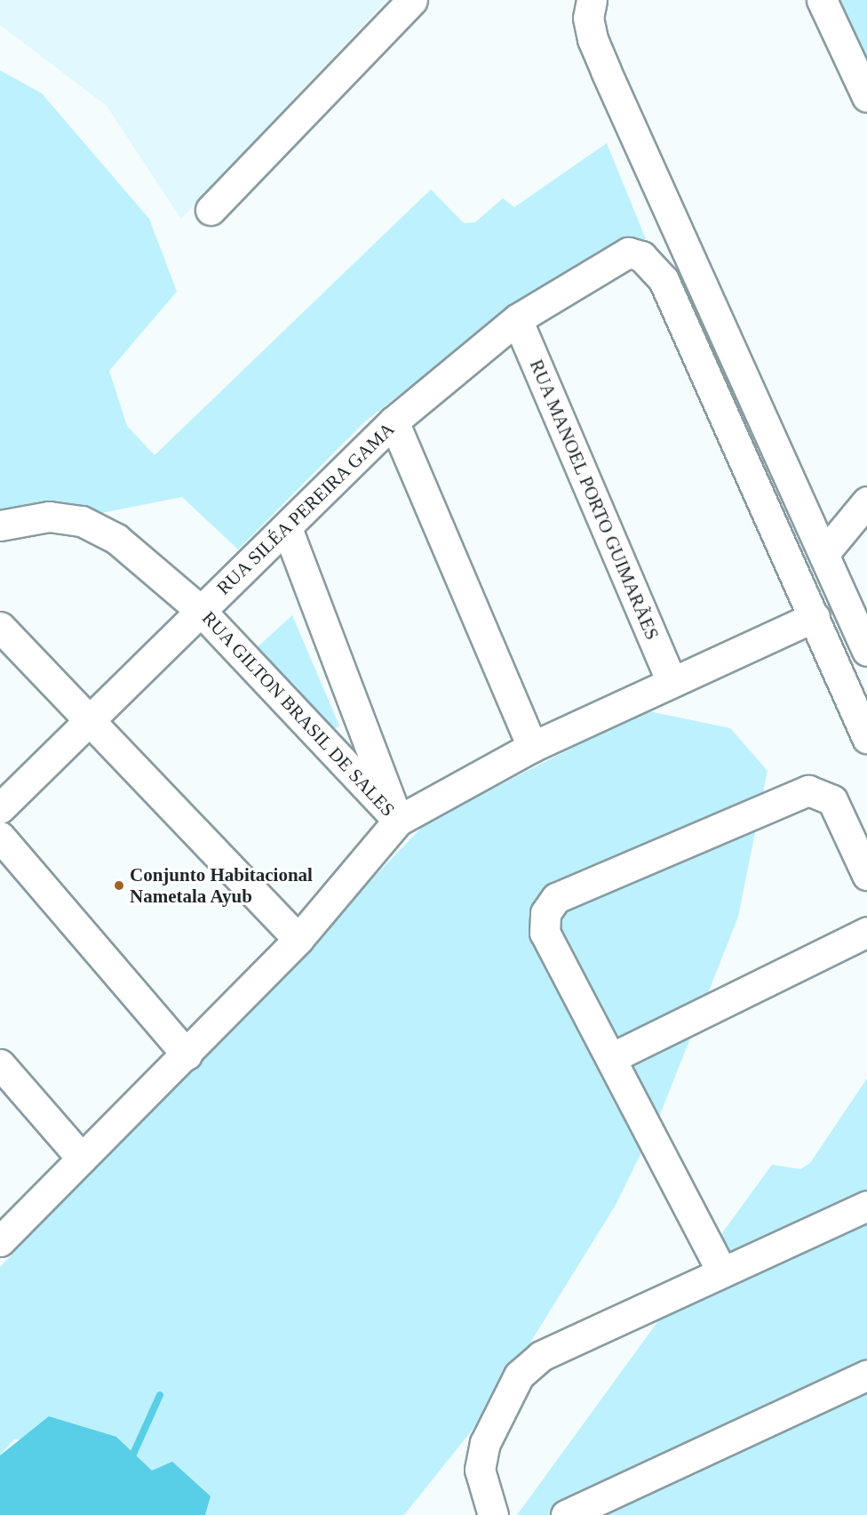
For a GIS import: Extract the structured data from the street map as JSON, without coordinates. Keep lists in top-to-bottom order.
{
  "streets": {
    "street": ["RUA MANOEL PORTO GUIMARÃES", "RUA SILÉA PEREIRA GAMA", "RUA GILTON BRASIL DE SALES"]
  },
  "crossings": [
    ["RUA MANOEL PORTO GUIMARÃES", "RUA SILÉA PEREIRA GAMA"],
    ["RUA SILÉA PEREIRA GAMA", "RUA GILTON BRASIL DE SALES"]
  ],
  "places": ["Conjunto Habitacional Nametala Ayub"]
}
